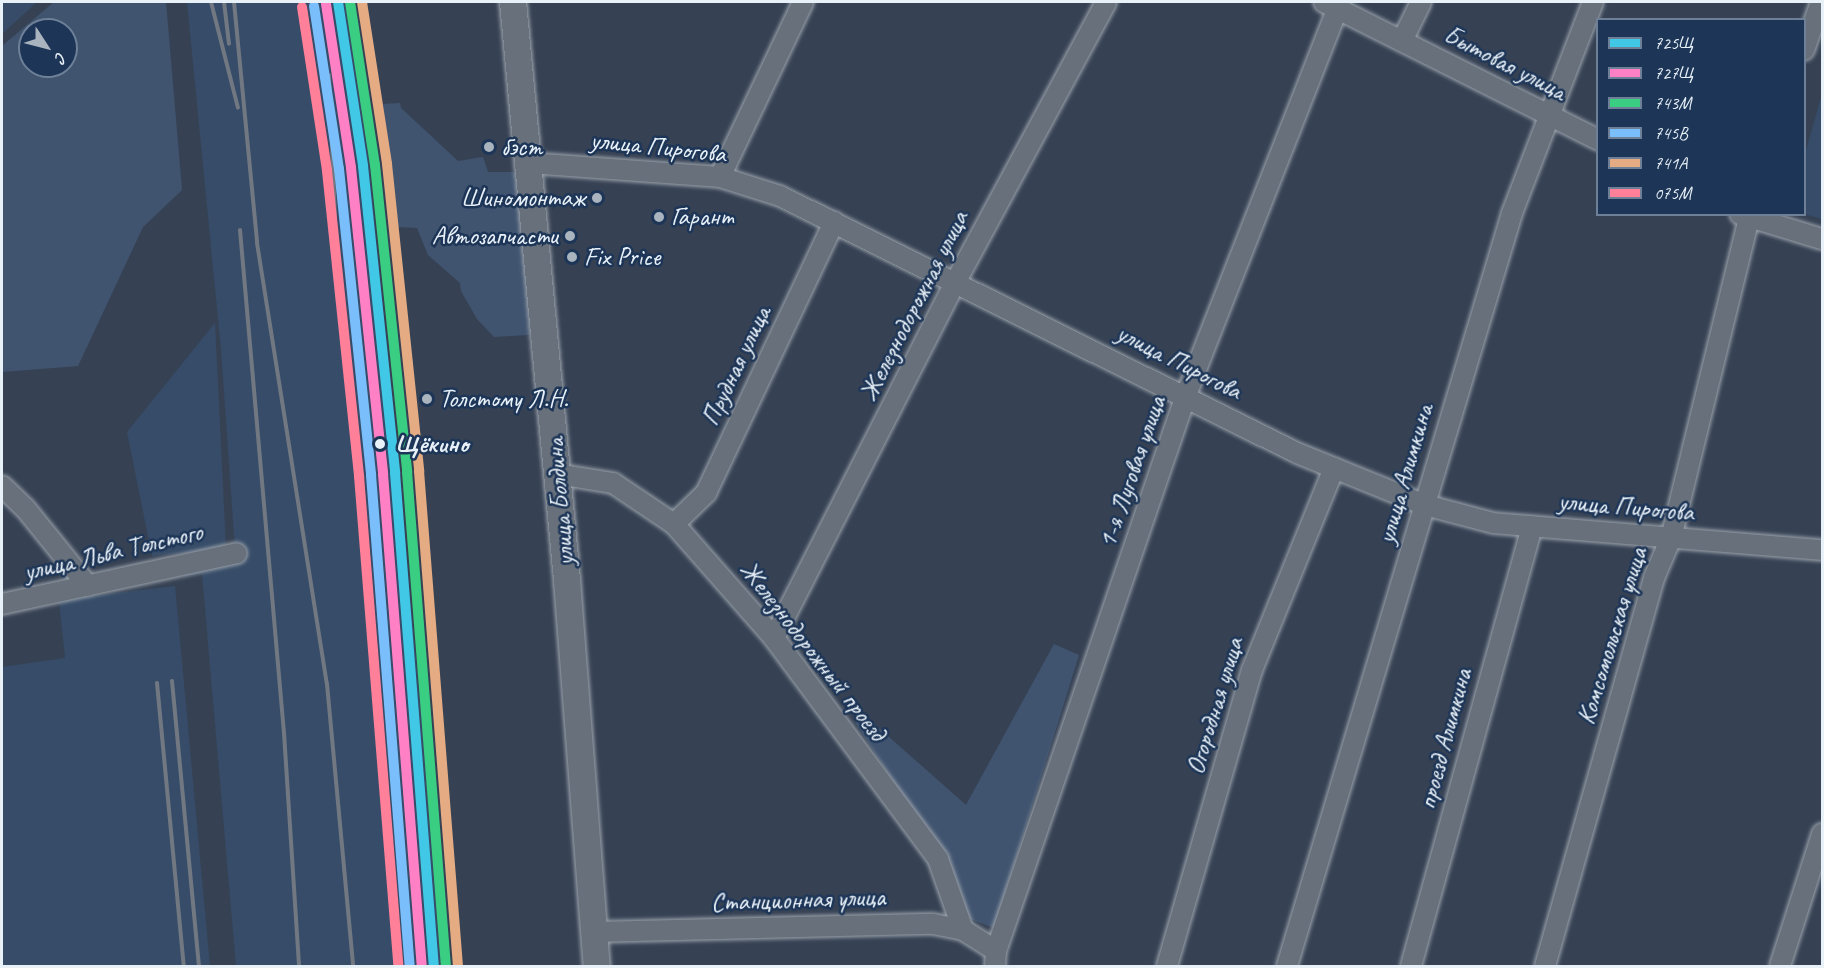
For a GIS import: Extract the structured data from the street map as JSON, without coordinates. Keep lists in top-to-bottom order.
{
  "streets": {
    "main road": ["улица Болдина"],
    "street": [
      "Бытовая улица",
      "улица Пирогова",
      "Железнодорожная улица",
      "Прудная улица",
      "1-я Луговая улица",
      "улица Алимкина",
      "улица Льва Толстого",
      "Комсомольская улица",
      "Железнодорожный проезд",
      "Огородная улица",
      "проезд Алимкина",
      "Станционная улица"
    ]
  },
  "crossings": [
    ["Бытовая улица", "1-я Луговая улица"],
    ["Бытовая улица", "улица Алимкина"],
    ["улица Пирогова", "Железнодорожная улица"],
    ["улица Пирогова", "Прудная улица"],
    ["улица Пирогова", "1-я Луговая улица"],
    ["улица Пирогова", "улица Алимкина"],
    ["улица Пирогова", "улица Болдина"],
    ["улица Пирогова", "Комсомольская улица"],
    ["улица Пирогова", "Огородная улица"],
    ["улица Пирогова", "проезд Алимкина"],
    ["Железнодорожная улица", "Железнодорожный проезд"],
    ["Прудная улица", "Железнодорожный проезд"],
    ["1-я Луговая улица", "Станционная улица"],
    ["улица Болдина", "Железнодорожный проезд"],
    ["улица Болдина", "Станционная улица"],
    ["Железнодорожный проезд", "Станционная улица"]
  ],
  "places": [
    "бэст",
    "Шиномонтаж",
    "Гарант",
    "Автозапчасти",
    "Fix Price",
    "Толстому Л.Н.",
    "Щёкино"
  ],
  "lines": [
    "transit line 725Щ",
    "transit line 743М",
    "transit line 741А",
    "transit line 727Щ",
    "transit line 745В",
    "transit line 075М"
  ],
  "legend": [
    "725Щ",
    "727Щ",
    "743М",
    "745В",
    "741А",
    "075М"
  ],
  "north": "bottom right"
}
